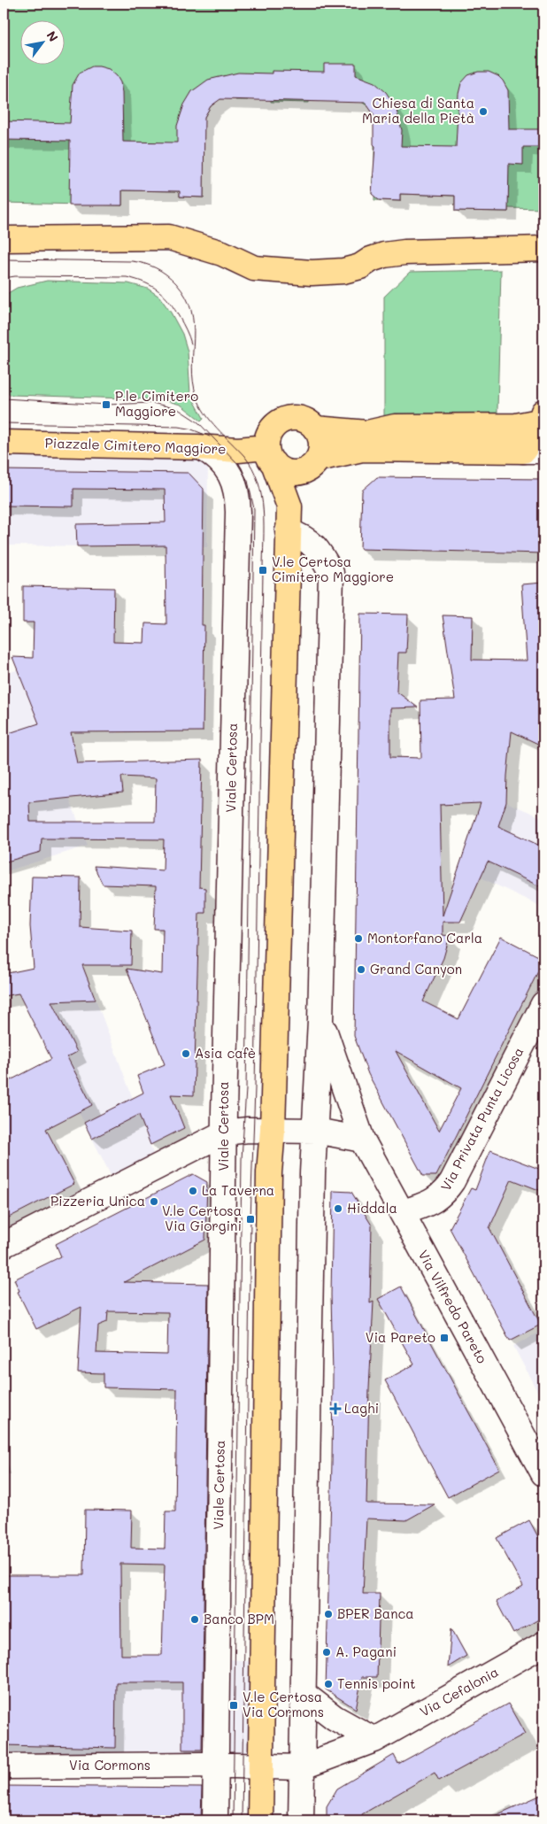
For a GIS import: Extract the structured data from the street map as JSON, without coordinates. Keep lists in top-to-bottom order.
{
  "streets": {
    "main road": ["Piazzale Cimitero Maggiore"],
    "street": [
      "Viale Certosa",
      "Via Privata Punta Licosa",
      "Via Vilfredo Pareto",
      "Via Cefalonia",
      "Via Cormons"
    ]
  },
  "crossings": [
    ["Piazzale Cimitero Maggiore", "Viale Certosa"],
    ["Viale Certosa", "Via Cormons"],
    ["Via Privata Punta Licosa", "Via Vilfredo Pareto"]
  ],
  "places": {
    "other": [
      "Chiesa di Santa Maria della Pietà",
      "Montorfano Carla",
      "Grand Canyon",
      "Asia cafè",
      "La Taverna",
      "Pizzeria Unica",
      "Hiddala",
      "BPER Banca",
      "Banco BPM",
      "A. Pagani",
      "Tennis point"
    ],
    "transit": [
      "P.le Cimitero Maggiore",
      "V.le Certosa Cimitero Maggiore",
      "V.le Certosa Via Giorgini",
      "Via Pareto",
      "V.le Certosa Via Cormons"
    ],
    "health": ["Laghi"]
  },
  "north": "top right"
}
